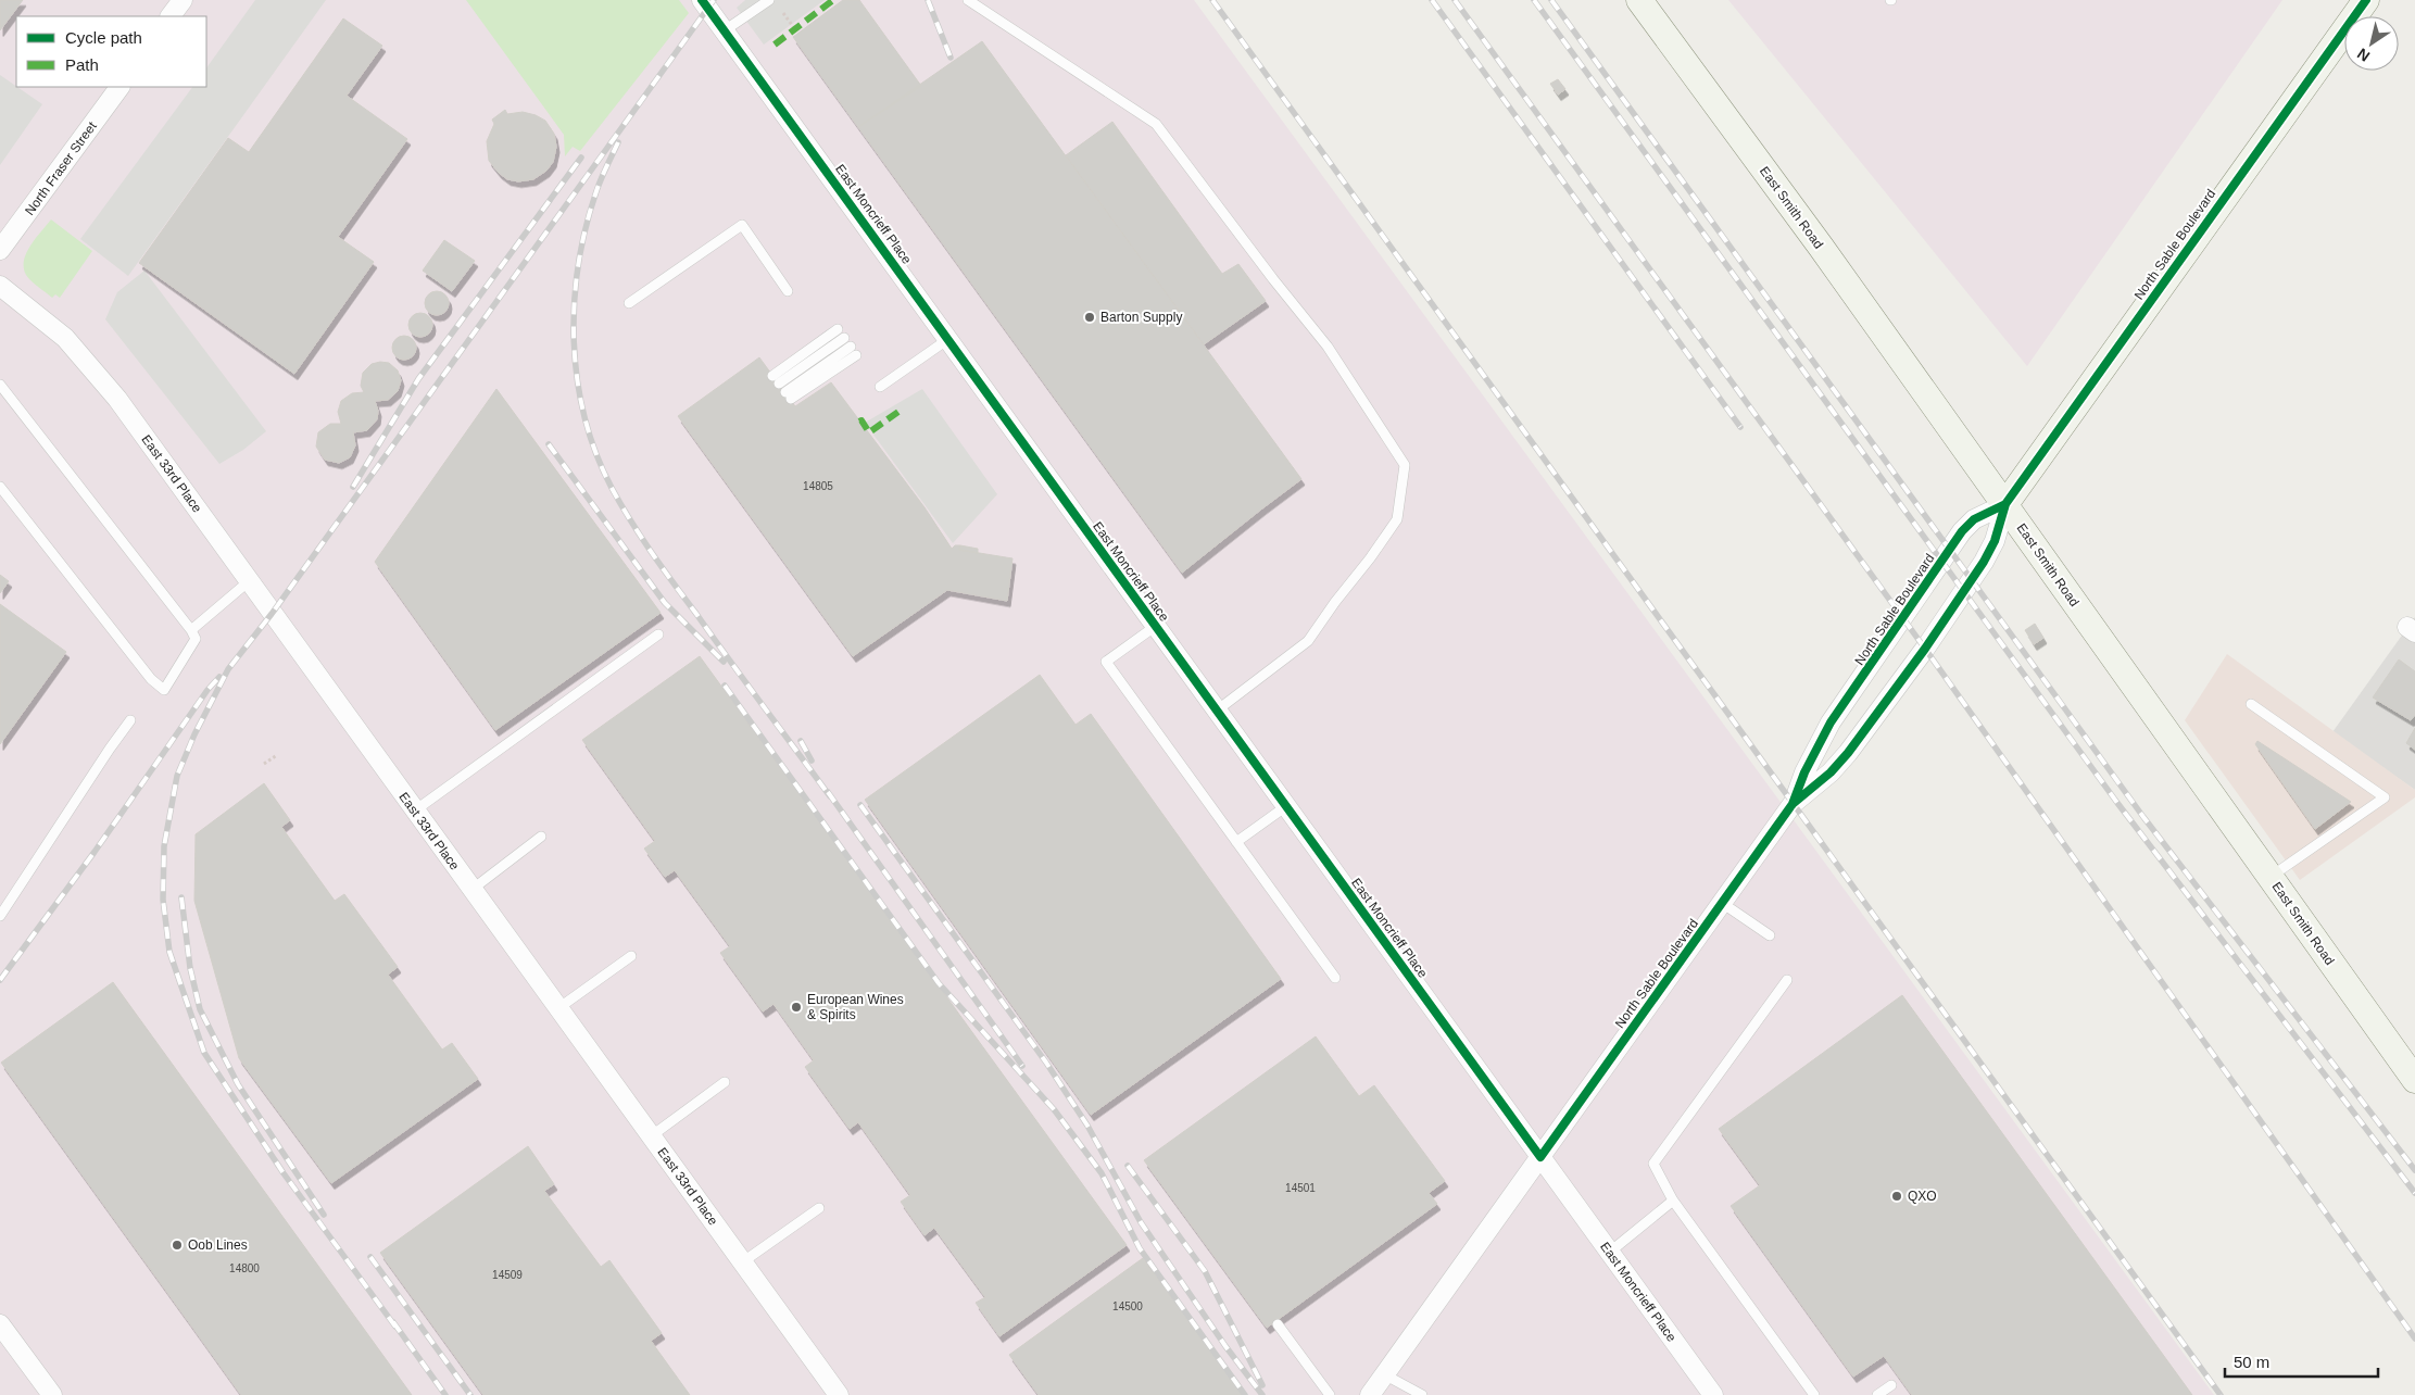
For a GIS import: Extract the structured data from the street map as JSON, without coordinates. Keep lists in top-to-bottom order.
{
  "streets": {
    "street": [
      "North Fraser Street",
      "East Smith Road",
      "East Moncrieff Place",
      "North Sable Boulevard",
      "East 33rd Place"
    ]
  },
  "crossings": [
    ["East Smith Road", "North Sable Boulevard"],
    ["East Moncrieff Place", "North Sable Boulevard"]
  ],
  "places": [
    "Barton Supply",
    "European Wines & Spirits",
    "QXO",
    "Oob Lines"
  ],
  "house_numbers": [
    "14805",
    "14501",
    "14800",
    "14509",
    "14500"
  ],
  "legend": ["Cycle path", "Path"],
  "scale_bar": "50 m",
  "north": "bottom left"
}
